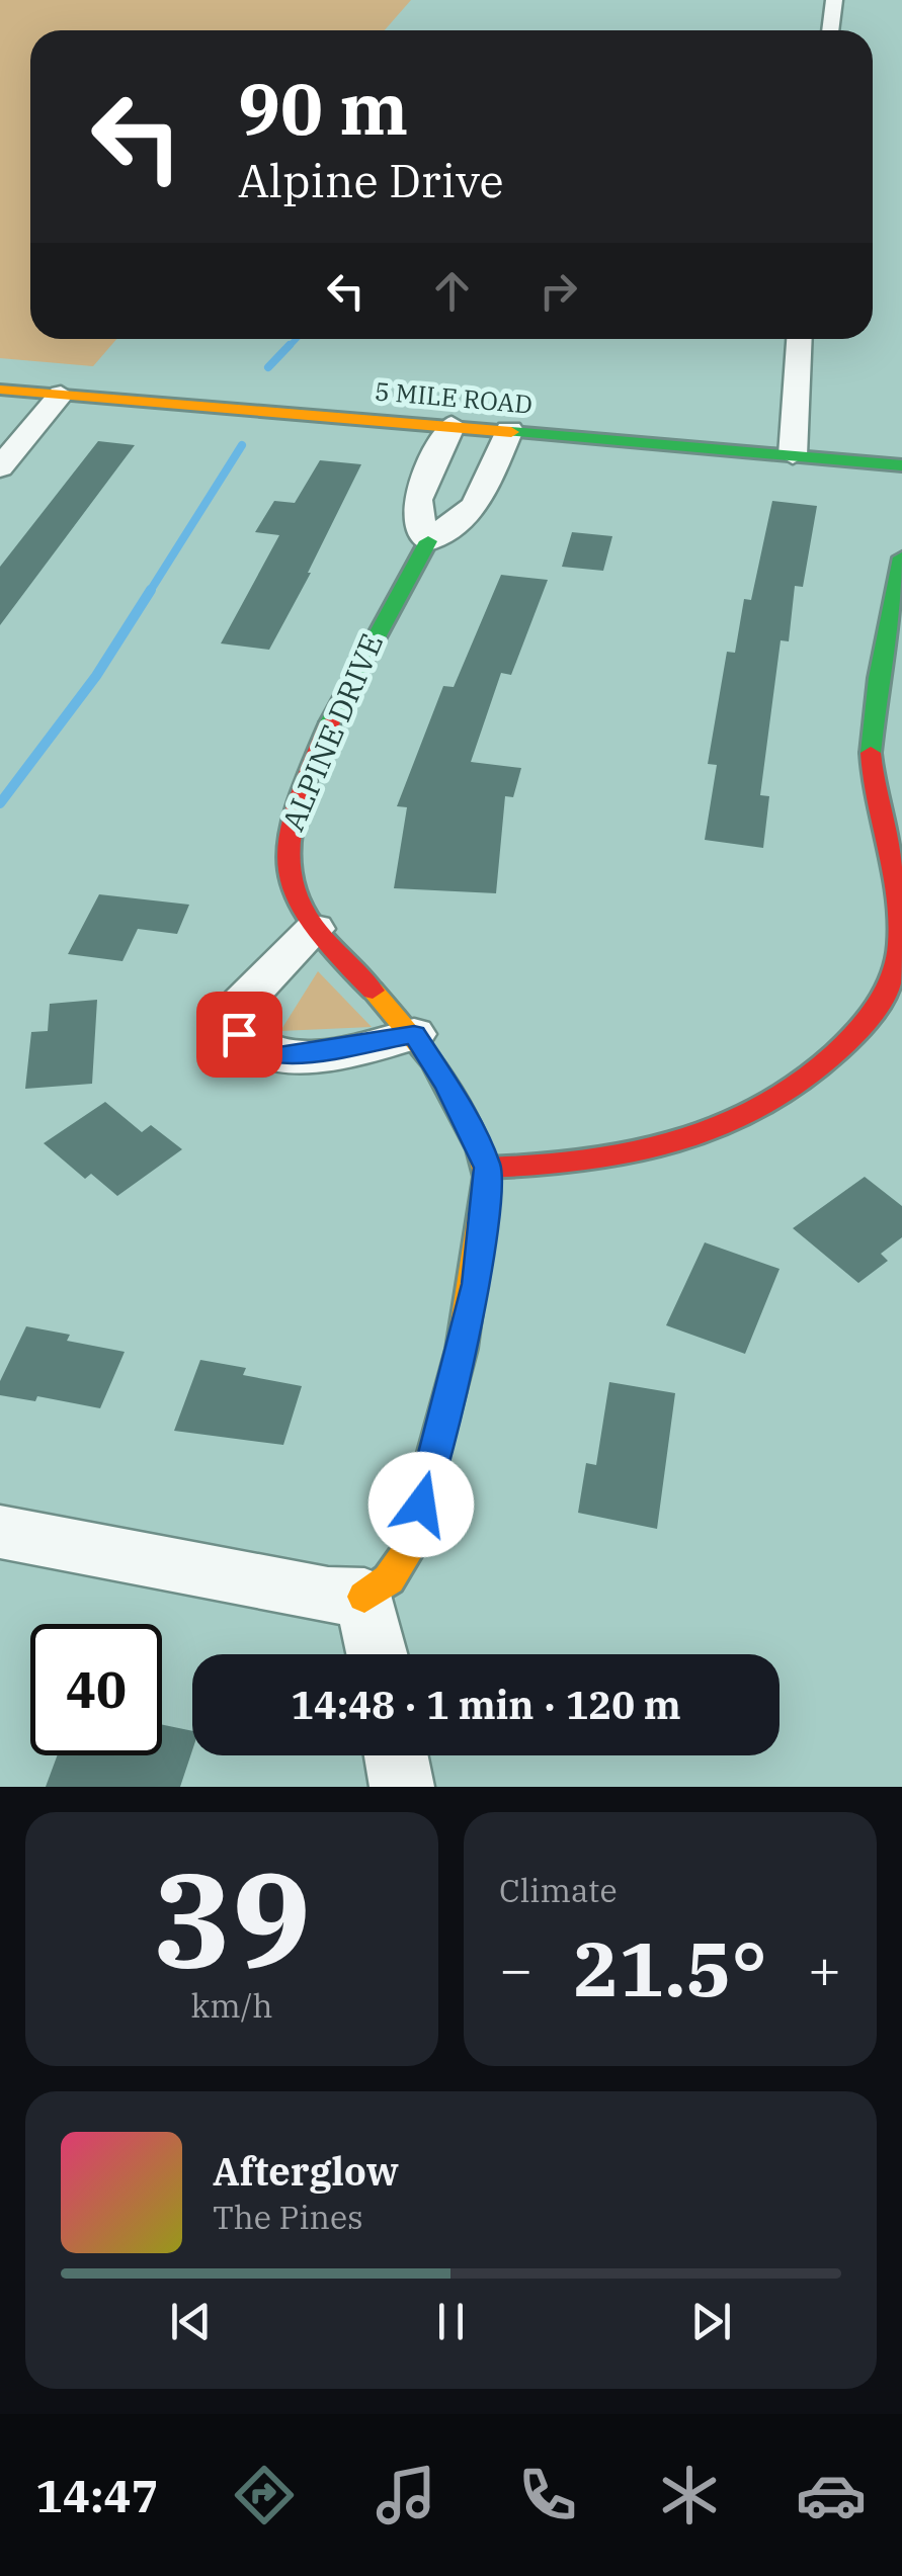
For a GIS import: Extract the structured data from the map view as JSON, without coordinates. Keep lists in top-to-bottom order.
{
  "streets": {
    "street": ["5 MILE ROAD", "ALPINE DRIVE"]
  },
  "crossings": [
    ["5 MILE ROAD", "ALPINE DRIVE"]
  ],
  "page": {
    "turn": ["90 m", "Alpine Drive"],
    "limit": "40",
    "trip": "14:48 · 1 min · 120 m",
    "tile": [
      ["39", "km/h"],
      "Climate"
    ],
    "heat": ["−", "21.5°", "+"],
    "song": ["Afterglow", "The Pines"],
    "tabs": "14:47"
  }
}
